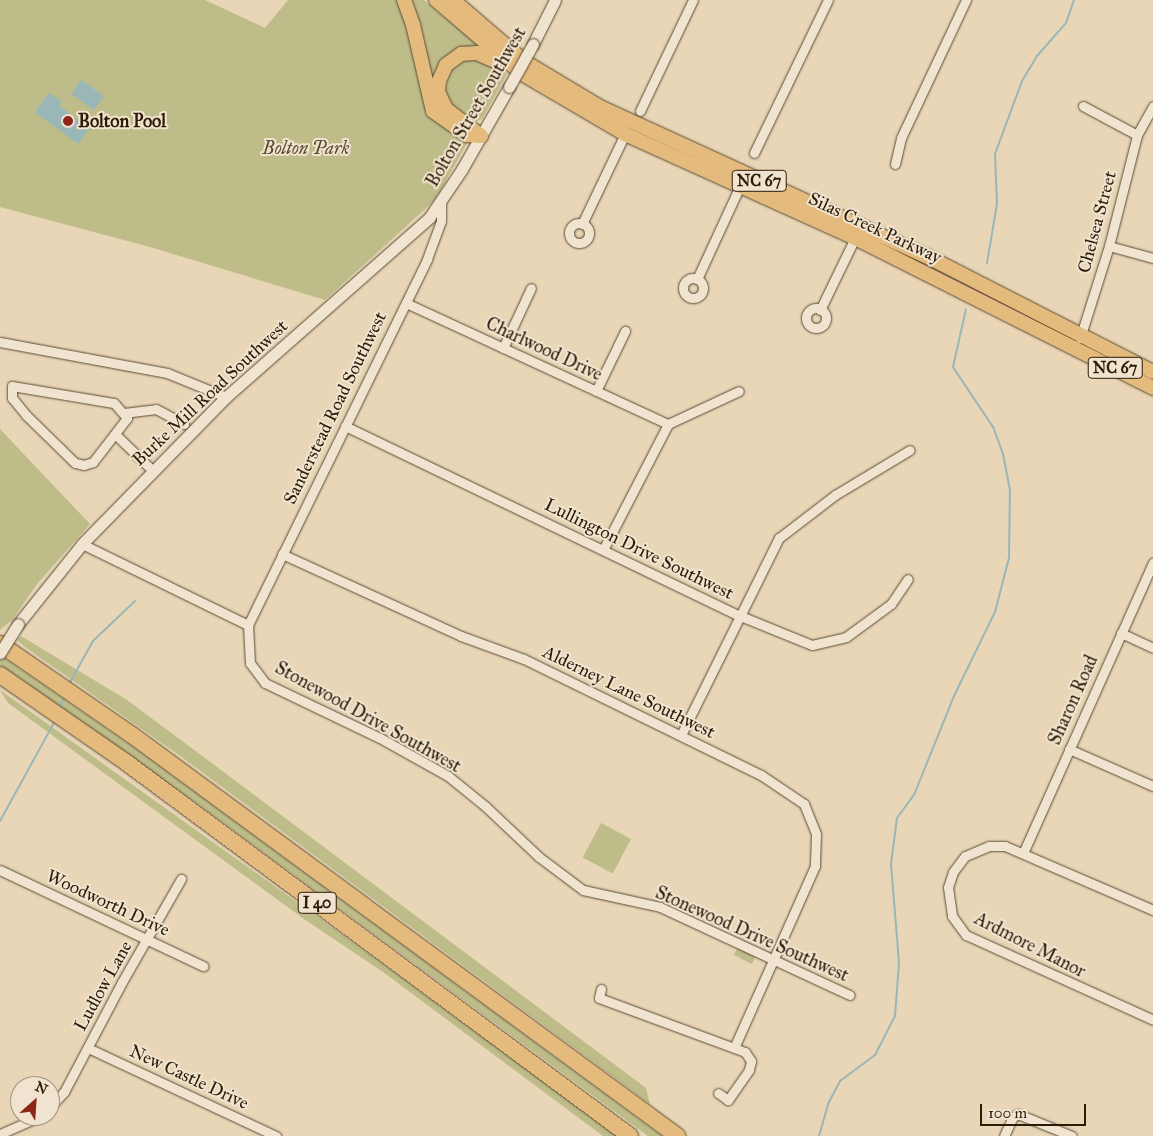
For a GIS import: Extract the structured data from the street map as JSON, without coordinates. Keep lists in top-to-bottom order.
{
  "streets": {
    "highway": ["I 40"],
    "main road": ["NC 67", "Silas Creek Parkway"],
    "street": [
      "Bolton Street Southwest",
      "Chelsea Street",
      "Charlwood Drive",
      "Burke Mill Road Southwest",
      "Sanderstead Road Southwest",
      "Lullington Drive Southwest",
      "Alderney Lane Southwest",
      "Sharon Road",
      "Stonewood Drive Southwest",
      "Woodworth Drive",
      "Ardmore Manor",
      "Ludlow Lane",
      "New Castle Drive"
    ]
  },
  "crossings": [
    ["Bolton Street Southwest", "Burke Mill Road Southwest"],
    ["Bolton Street Southwest", "Sanderstead Road Southwest"],
    ["Chelsea Street", "Silas Creek Parkway"],
    ["Charlwood Drive", "Sanderstead Road Southwest"],
    ["Burke Mill Road Southwest", "Sanderstead Road Southwest"],
    ["Sanderstead Road Southwest", "Lullington Drive Southwest"],
    ["Sanderstead Road Southwest", "Alderney Lane Southwest"],
    ["Sanderstead Road Southwest", "Stonewood Drive Southwest"],
    ["Alderney Lane Southwest", "Stonewood Drive Southwest"],
    ["Sharon Road", "Ardmore Manor"],
    ["Woodworth Drive", "Ludlow Lane"],
    ["Ludlow Lane", "New Castle Drive"]
  ],
  "parks": ["Bolton Park"],
  "places": ["Bolton Pool"],
  "scale_bar": "100 m",
  "north": "top right"
}
